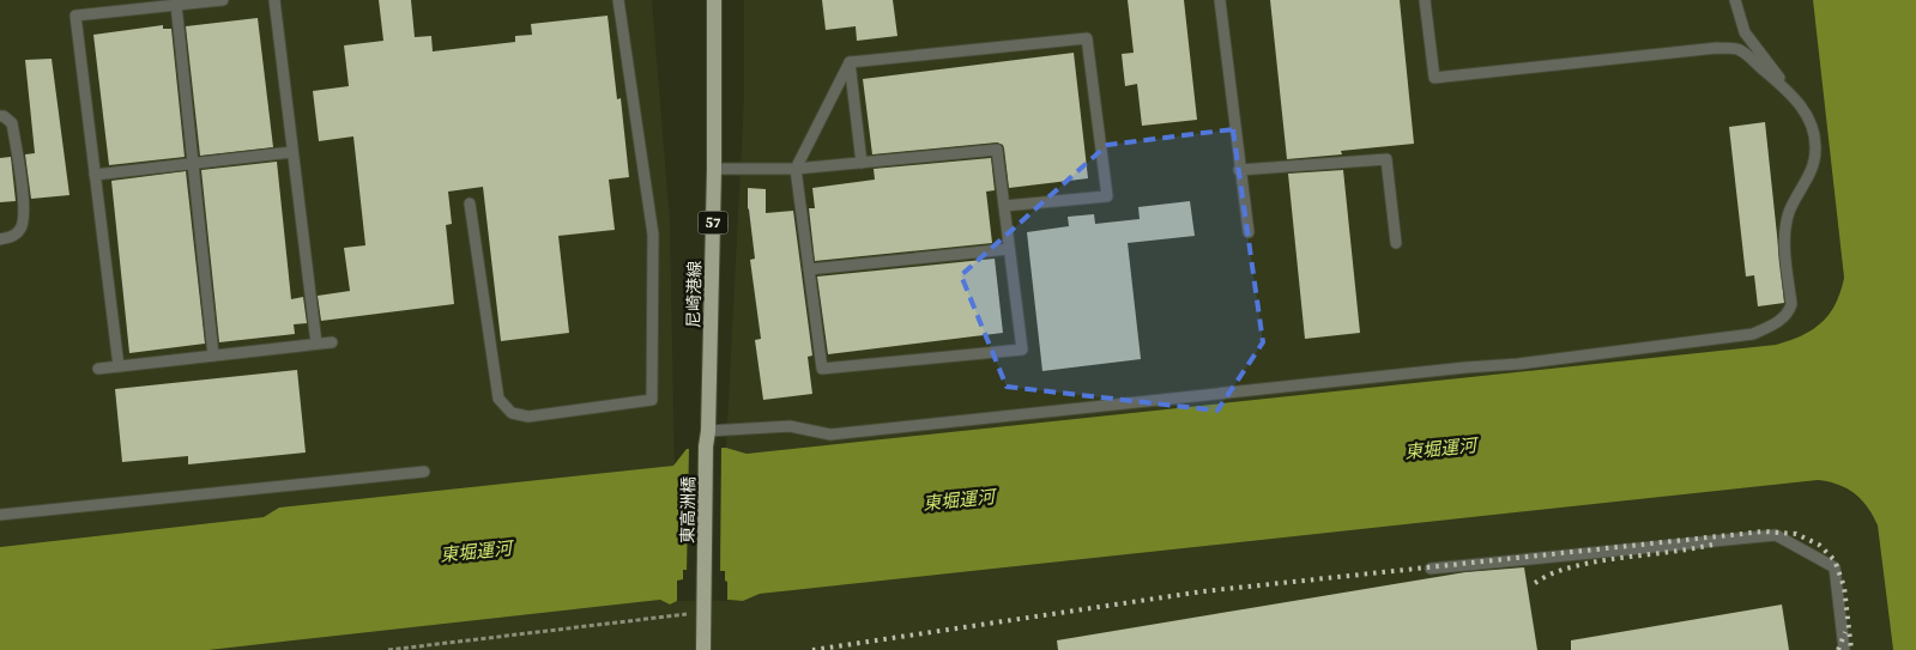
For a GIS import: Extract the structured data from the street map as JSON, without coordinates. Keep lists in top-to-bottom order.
{
  "streets": {
    "main road": ["57", "尼崎港線", "東高洲橋"]
  },
  "crossings": [
    ["57", "東高洲橋"],
    ["尼崎港線", "東高洲橋"]
  ],
  "water": ["東堀運河"]
}
